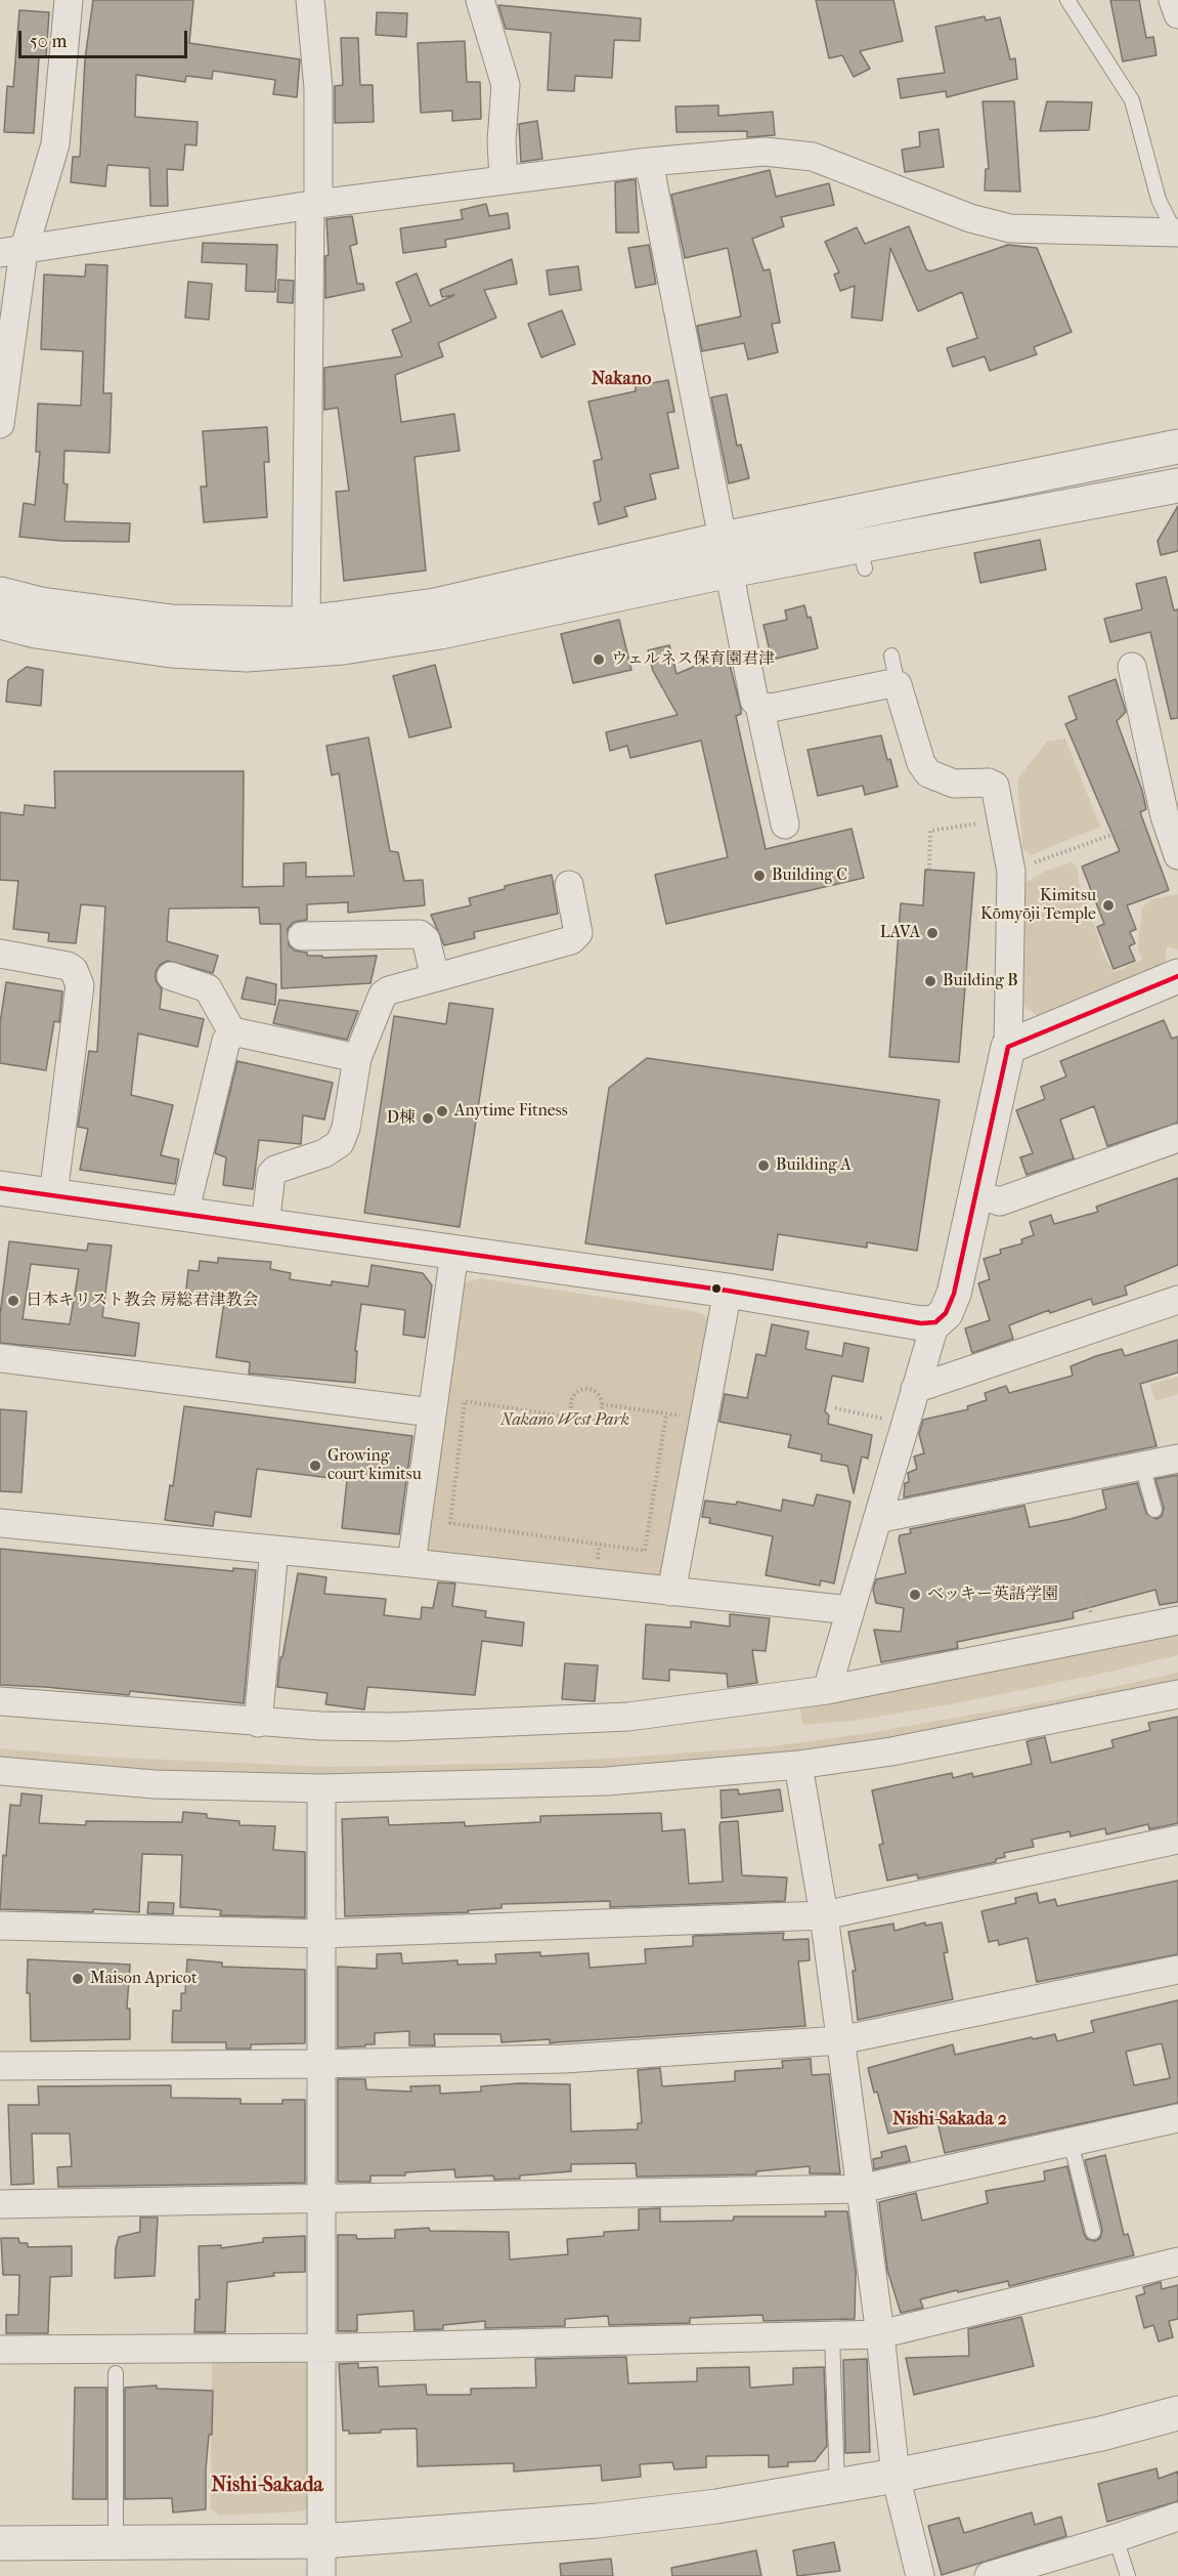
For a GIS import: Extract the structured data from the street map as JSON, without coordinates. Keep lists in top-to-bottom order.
{
  "districts": ["Nakano", "Nishi-Sakada 2", "Nishi-Sakada"],
  "parks": ["Nakano West Park"],
  "places": [
    "ウェルネス保育園君津",
    "Building C",
    "Kimitsu Kōmyōji Temple",
    "LAVA",
    "Building B",
    "Anytime Fitness",
    "D棟",
    "Building A",
    "日本キリスト教会 房総君津教会",
    "Growing court kimitsu",
    "ベッキー英語学園",
    "Maison Apricot"
  ],
  "scale_bar": "50 m"
}
